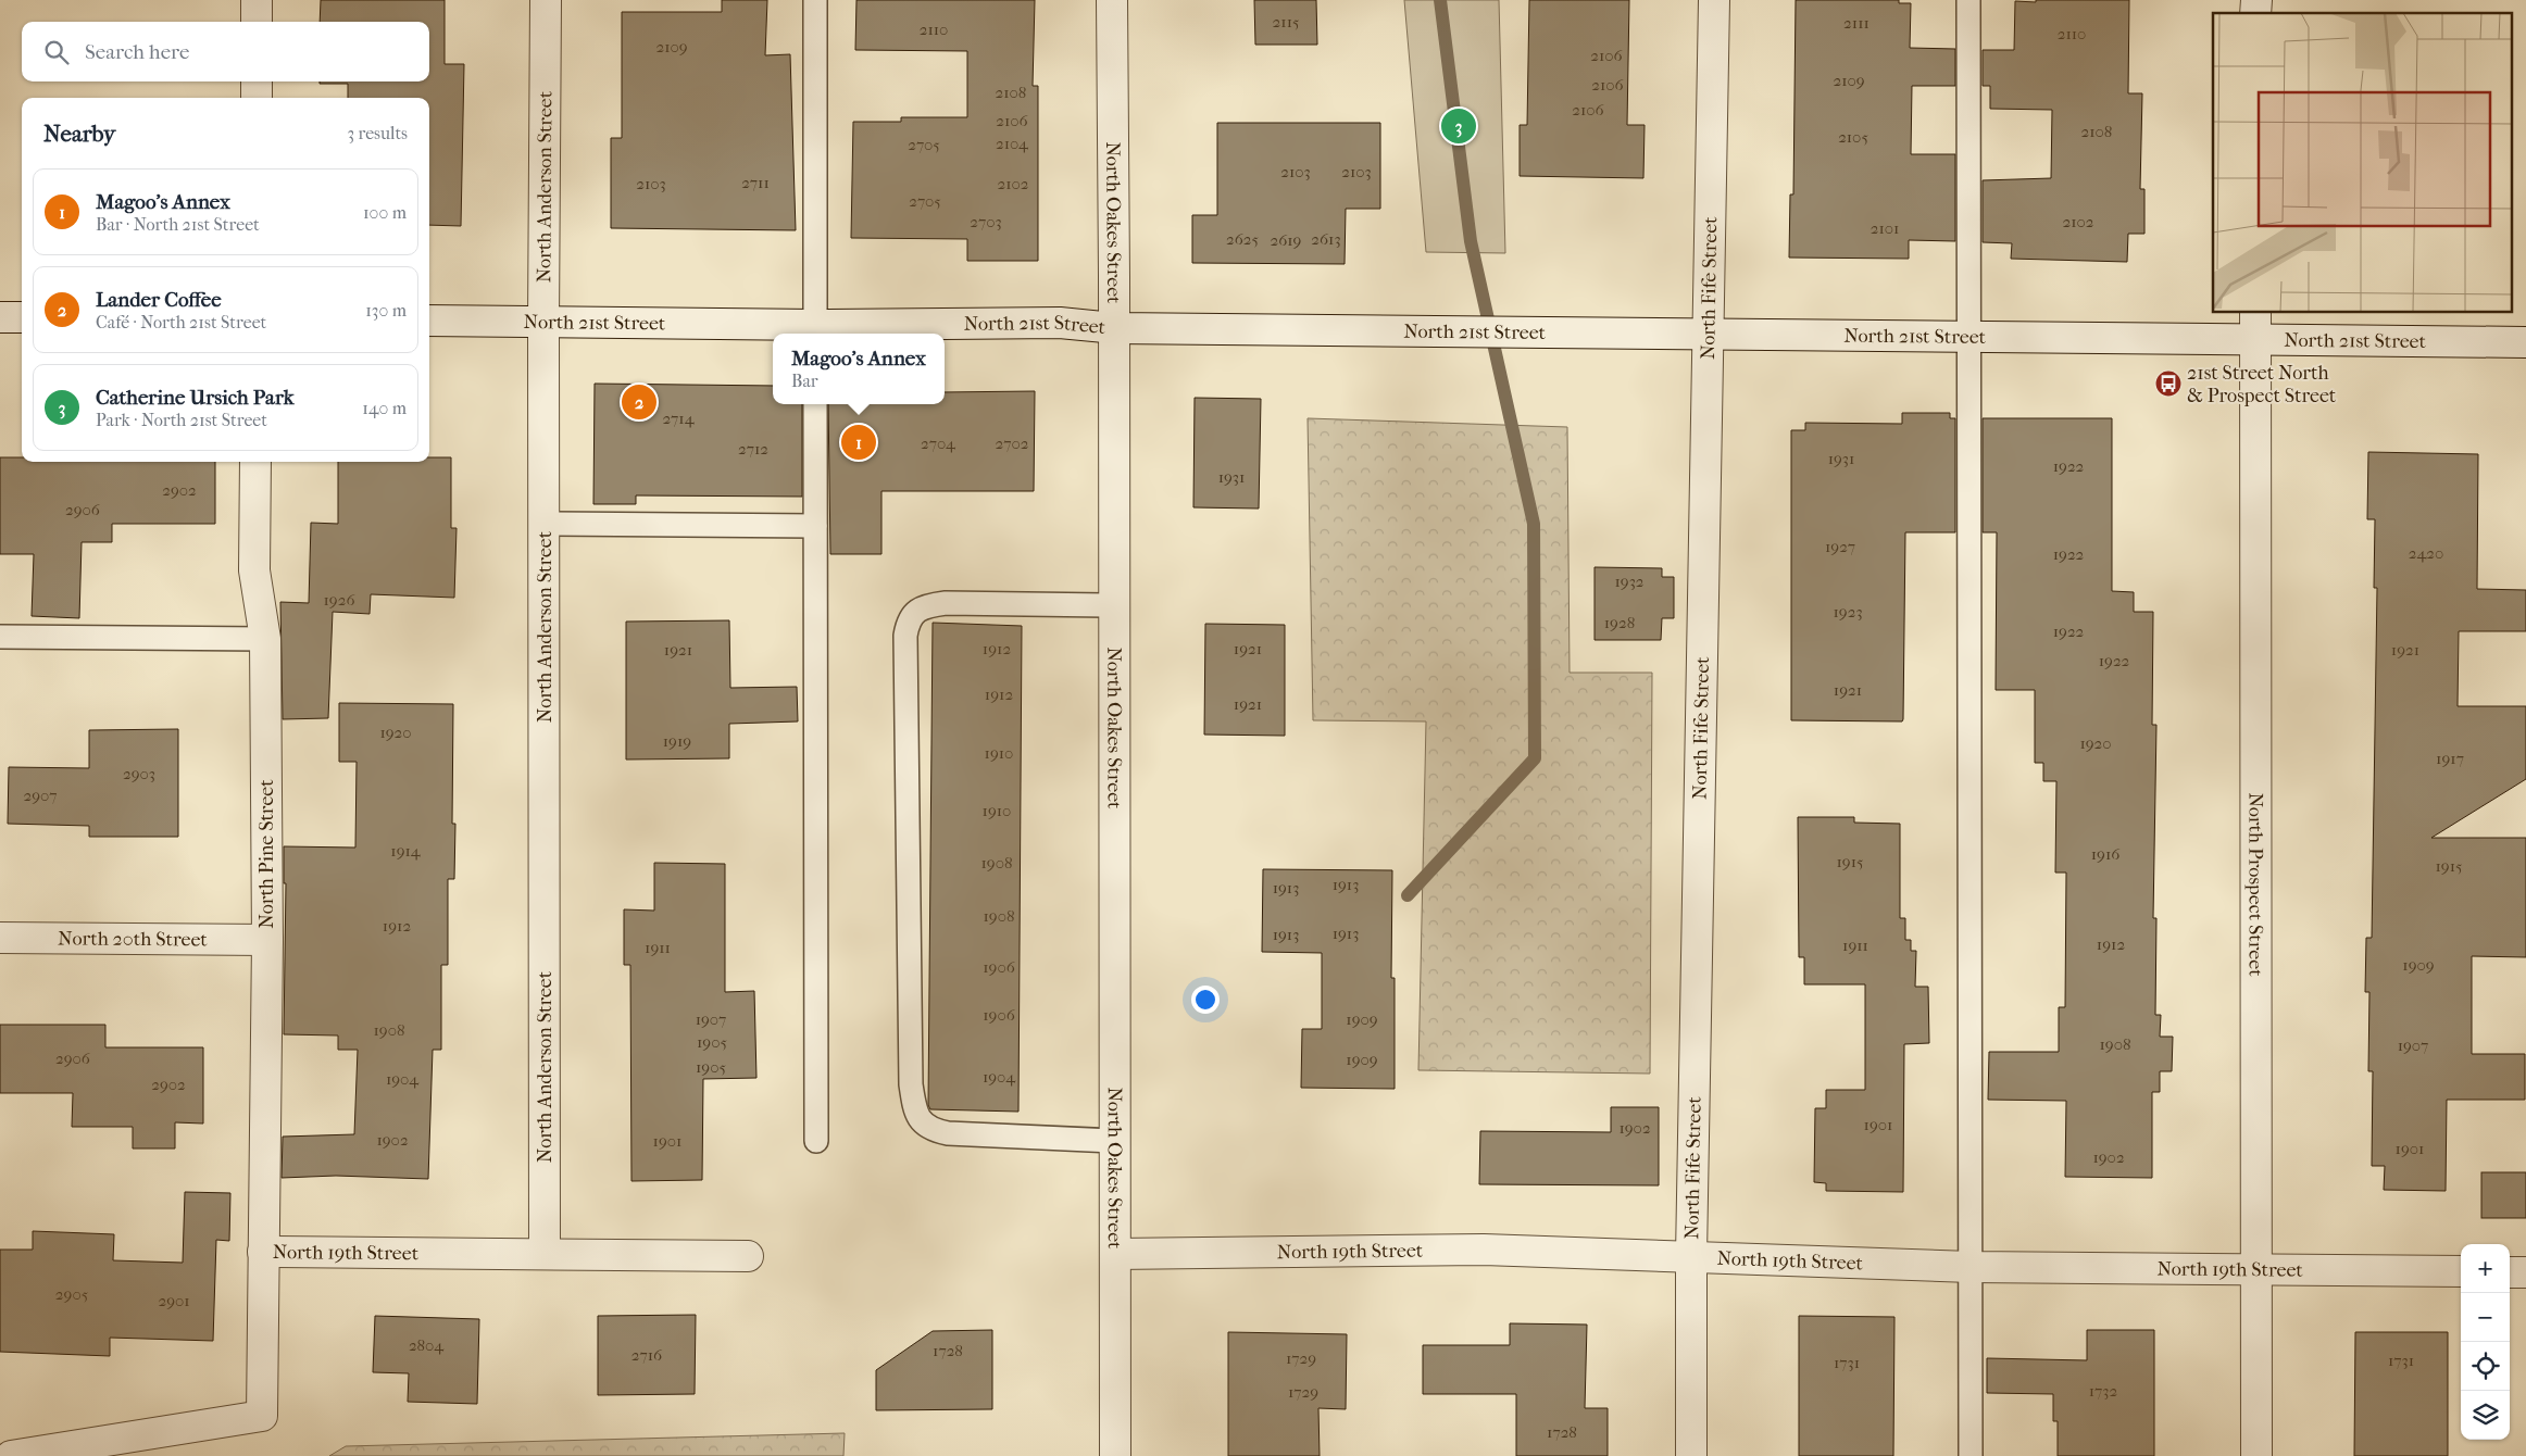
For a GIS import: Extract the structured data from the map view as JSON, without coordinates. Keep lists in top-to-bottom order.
{
  "streets": {
    "street": [
      "North Anderson Street",
      "North Oakes Street",
      "North Fife Street",
      "North 21st Street",
      "North Pine Street",
      "North Prospect Street",
      "North 20th Street",
      "North 19th Street"
    ]
  },
  "crossings": [
    ["North Anderson Street", "North 21st Street"],
    ["North Anderson Street", "North 19th Street"],
    ["North Oakes Street", "North 21st Street"],
    ["North Oakes Street", "North 19th Street"],
    ["North Fife Street", "North 21st Street"],
    ["North Fife Street", "North 19th Street"],
    ["North 21st Street", "North Prospect Street"],
    ["North Pine Street", "North 20th Street"],
    ["North Pine Street", "North 19th Street"],
    ["North Prospect Street", "North 19th Street"]
  ],
  "places": {
    "bus stop": ["21st Street North & Prospect Street"]
  },
  "house_numbers": [
    "2115",
    "2111",
    "2110",
    "2110",
    "2109",
    "2106",
    "2109",
    "2106",
    "2108",
    "2106",
    "2106",
    "2108",
    "2105",
    "2104",
    "2705",
    "2103",
    "2103",
    "2711",
    "2103",
    "2102",
    "2705",
    "2703",
    "2102",
    "2101",
    "2625",
    "2613",
    "2619",
    "2714",
    "2704",
    "2702",
    "2712",
    "1931",
    "1922",
    "1931",
    "2902",
    "2906",
    "1927",
    "2420",
    "1922",
    "1932",
    "1926",
    "1923",
    "1928",
    "1922",
    "1912",
    "1921",
    "1921",
    "1921",
    "1922",
    "1921",
    "1912",
    "1921",
    "1920",
    "1919",
    "1920",
    "1910",
    "1917",
    "2903",
    "2907",
    "1910",
    "1914",
    "1916",
    "1915",
    "1908",
    "1915",
    "1913",
    "1913",
    "1908",
    "1912",
    "1913",
    "1913",
    "1912",
    "1911",
    "1911",
    "1909",
    "1906",
    "1906",
    "1907",
    "1909",
    "1908",
    "1905",
    "1908",
    "1907",
    "2906",
    "1909",
    "1905",
    "1904",
    "1904",
    "2902",
    "1901",
    "1902",
    "1902",
    "1901",
    "1901",
    "1902",
    "2905",
    "2901",
    "2804",
    "1728",
    "2716",
    "1729",
    "1731",
    "1731",
    "1732",
    "1729",
    "1728"
  ],
  "page": {
    "search": "Search here",
    "heading": ["Nearby", "3 results"],
    "pins": ["3", "2", "1"],
    "list": [
      {
        "mark": "1",
        "name": "Magoo's Annex",
        "note": "Bar · North 21st Street",
        "value": "100 m"
      },
      {
        "mark": "2",
        "name": "Lander Coffee",
        "note": "Café · North 21st Street",
        "value": "130 m"
      },
      {
        "mark": "3",
        "name": "Catherine Ursich Park",
        "note": "Park · North 21st Street",
        "value": "140 m"
      }
    ],
    "popup": ["Magoo's Annex", "Bar"],
    "map_buttons": ["+", "−"]
  }
}
